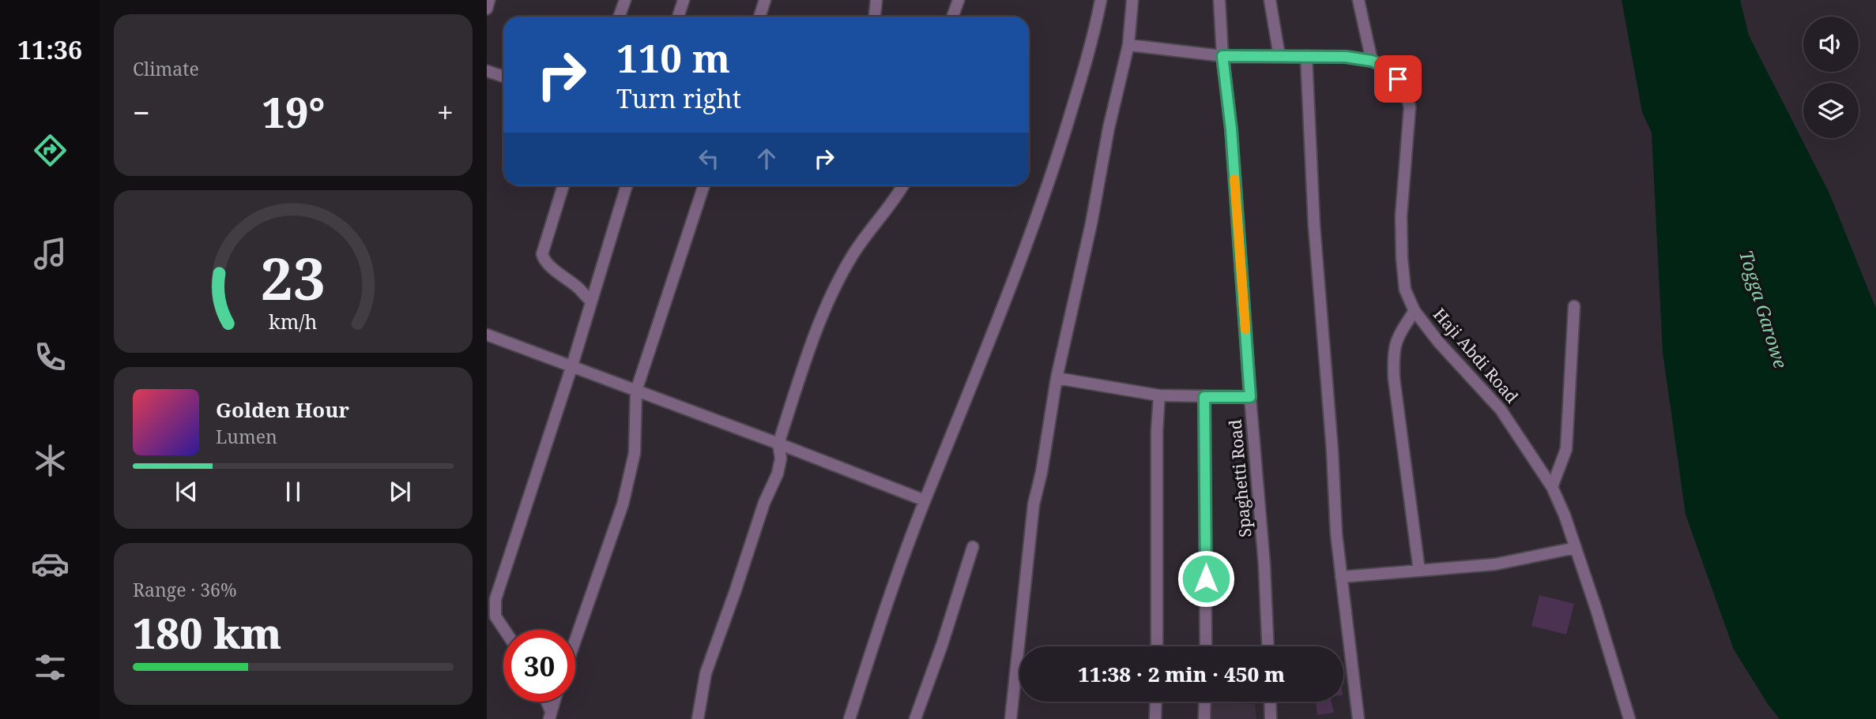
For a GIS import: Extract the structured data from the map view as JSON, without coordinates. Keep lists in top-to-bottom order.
{
  "streets": {
    "street": ["Haji Abdi Road", "Spaghetti Road"]
  },
  "crossings": [
    ["Haji Abdi Road", "Spaghetti Road"]
  ],
  "water": ["Togga Garowe"],
  "page": {
    "tabs": "11:36",
    "tile": [
      "Climate",
      ["Range · 36%", "180 km"]
    ],
    "turn": ["110 m", "Turn right"],
    "heat": ["−", "19°", "+"],
    "song": ["Golden Hour", "Lumen"],
    "limit": "30",
    "trip": "11:38 · 2 min · 450 m",
    "gauge": ["23", "km/h"]
  }
}
